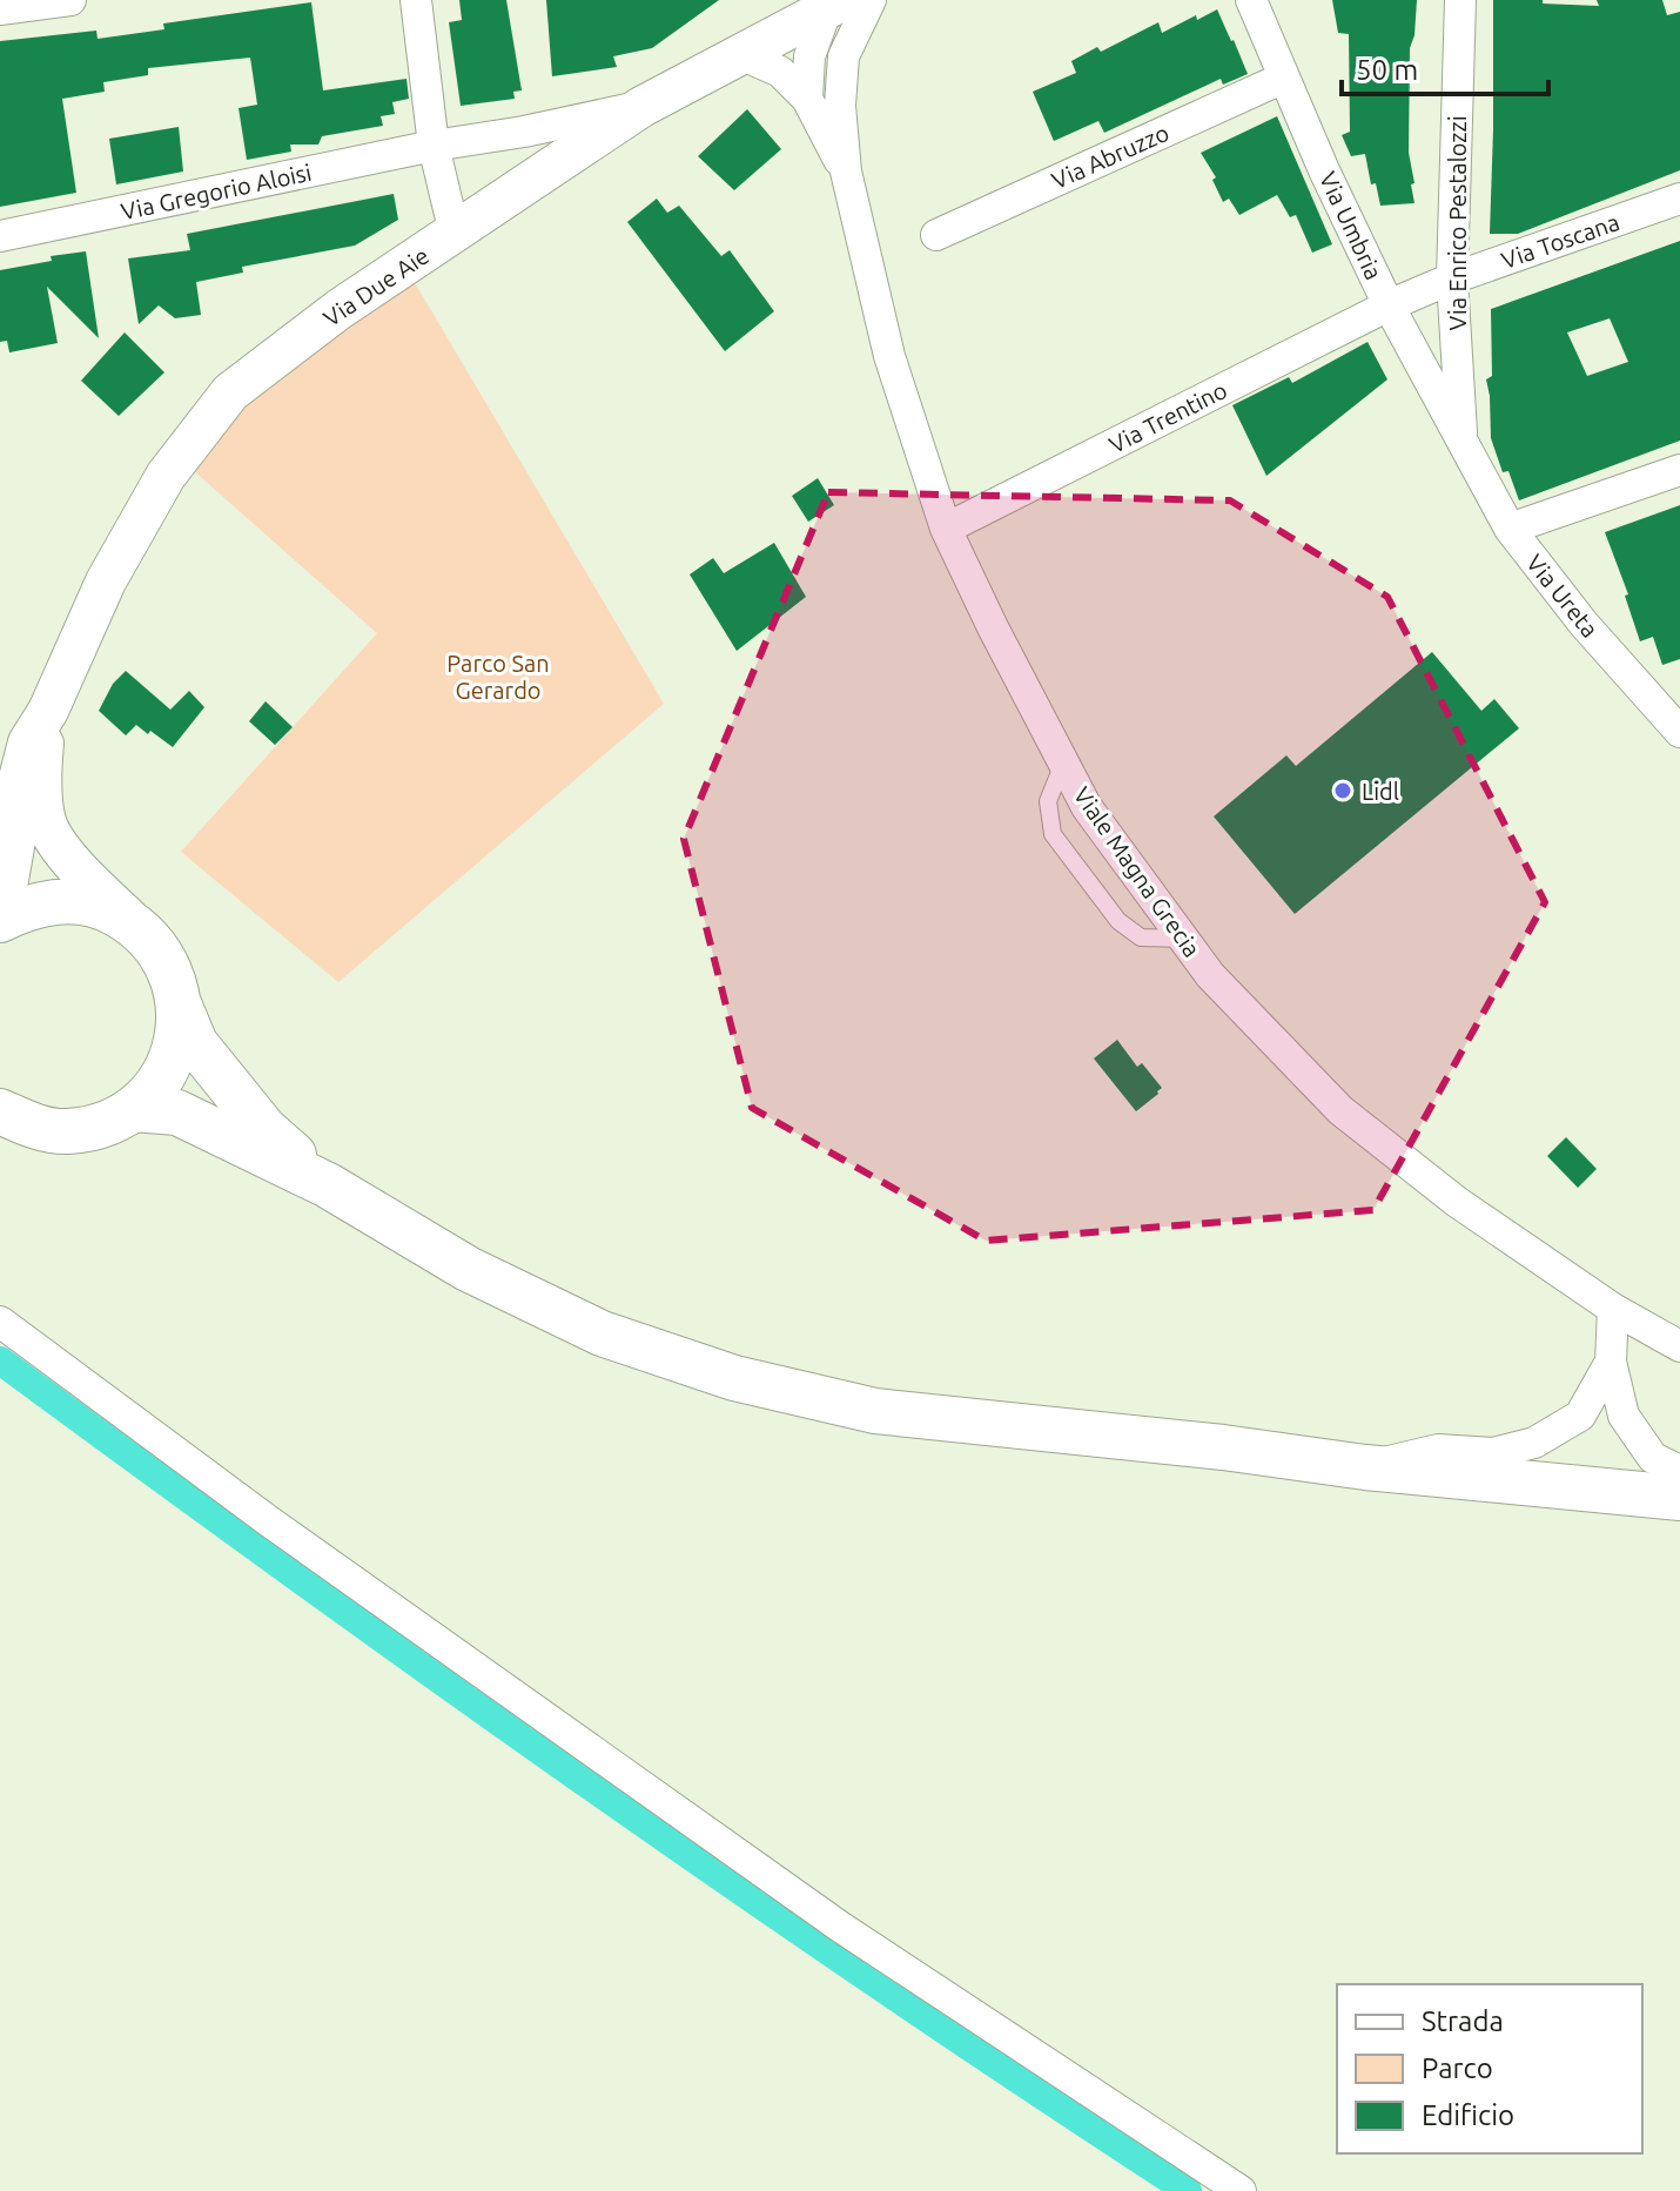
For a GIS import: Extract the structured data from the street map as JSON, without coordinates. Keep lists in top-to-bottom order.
{
  "streets": {
    "street": [
      "Via Abruzzo",
      "Via Gregorio Aloisi",
      "Via Enrico Pestalozzi",
      "Via Umbria",
      "Via Toscana",
      "Via Due Aie",
      "Via Trentino",
      "Via Ureta",
      "Viale Magna Grecia"
    ]
  },
  "crossings": [
    ["Via Abruzzo", "Via Umbria"],
    ["Via Gregorio Aloisi", "Via Due Aie"],
    ["Via Enrico Pestalozzi", "Via Umbria"],
    ["Via Enrico Pestalozzi", "Via Toscana"],
    ["Via Enrico Pestalozzi", "Via Ureta"],
    ["Via Umbria", "Via Toscana"],
    ["Via Umbria", "Via Trentino"],
    ["Via Umbria", "Via Ureta"],
    ["Via Toscana", "Via Trentino"],
    ["Via Due Aie", "Viale Magna Grecia"],
    ["Via Trentino", "Viale Magna Grecia"]
  ],
  "parks": ["Parco San Gerardo"],
  "places": ["Lidl"],
  "legend": ["Strada", "Parco", "Edificio"],
  "scale_bar": "50 m"
}
